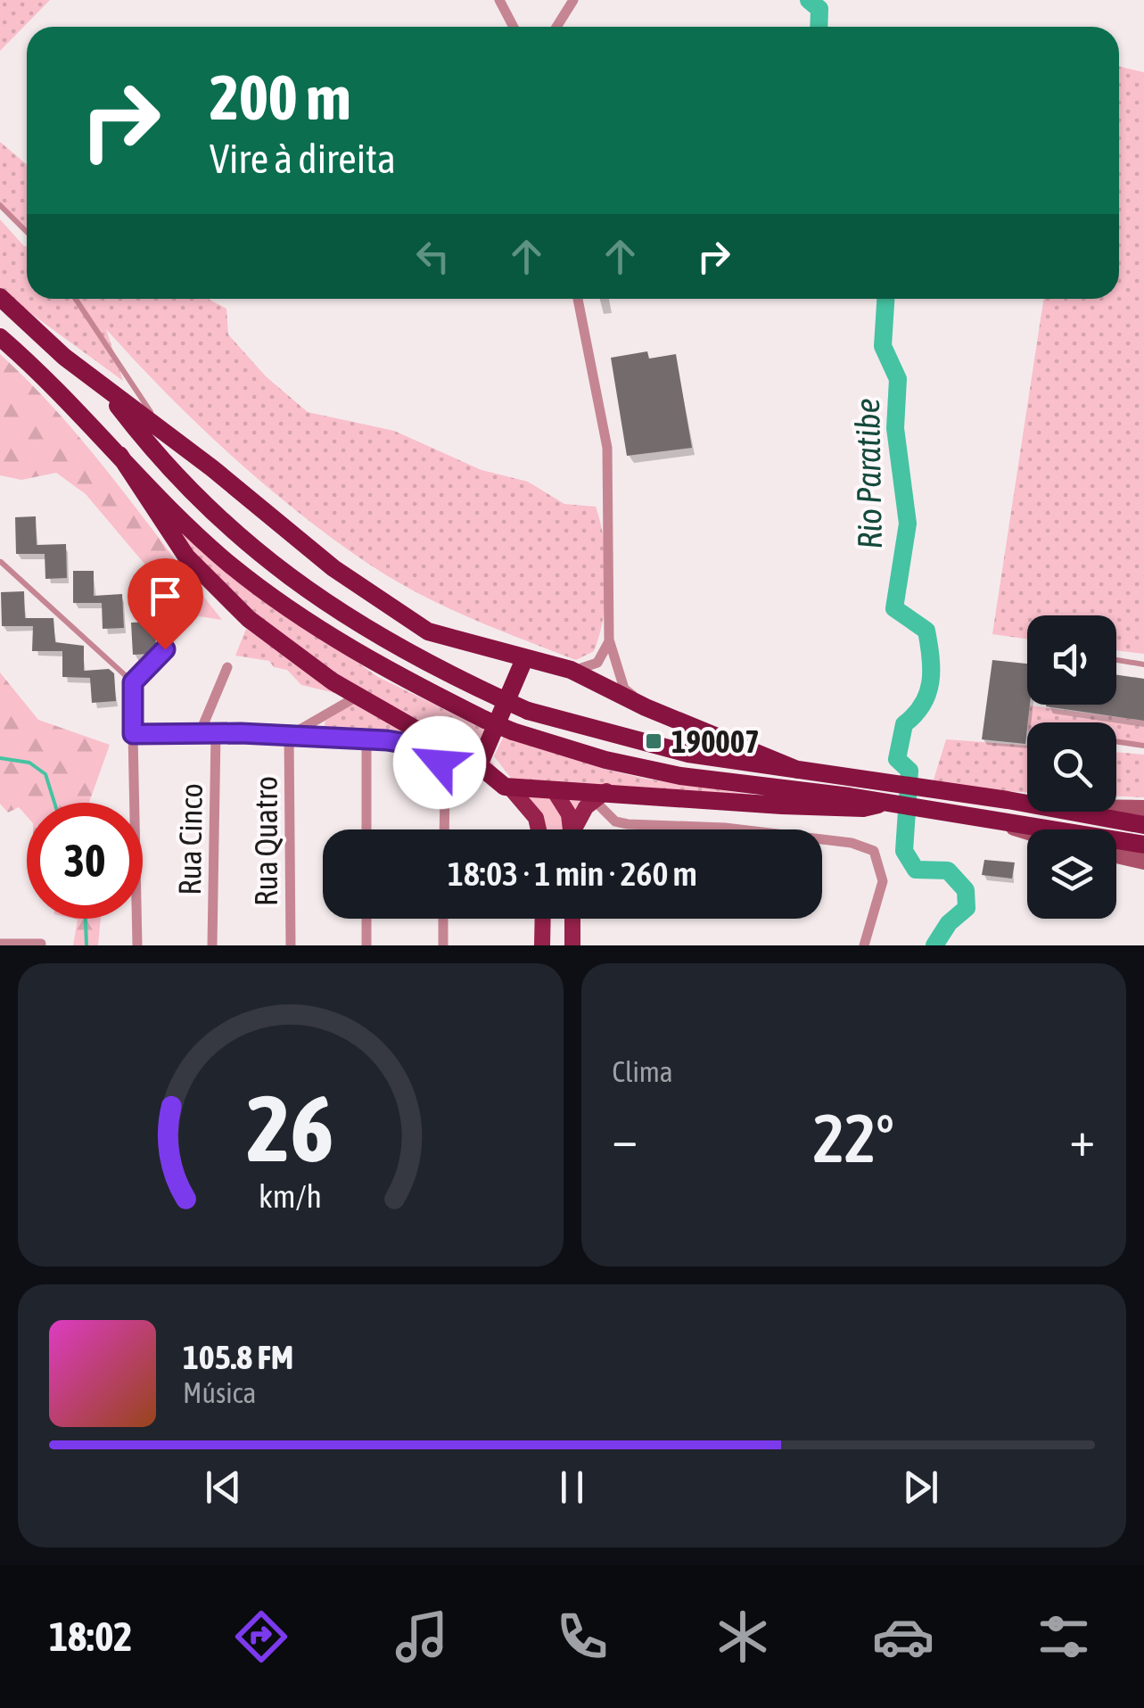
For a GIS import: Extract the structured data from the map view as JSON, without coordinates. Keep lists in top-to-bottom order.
{
  "streets": {
    "street": ["Rua Cinco", "Rua Quatro"]
  },
  "water": ["Rio Paratibe"],
  "places": {
    "transit": ["190007"]
  },
  "page": {
    "turn": ["200 m", "Vire à direita"],
    "limit": "30",
    "trip": "18:03 · 1 min · 260 m",
    "tile": "Clima",
    "heat": ["−", "22°", "+"],
    "song": ["105.8 FM", "Música"],
    "tabs": "18:02",
    "gauge": ["26", "km/h"]
  }
}
